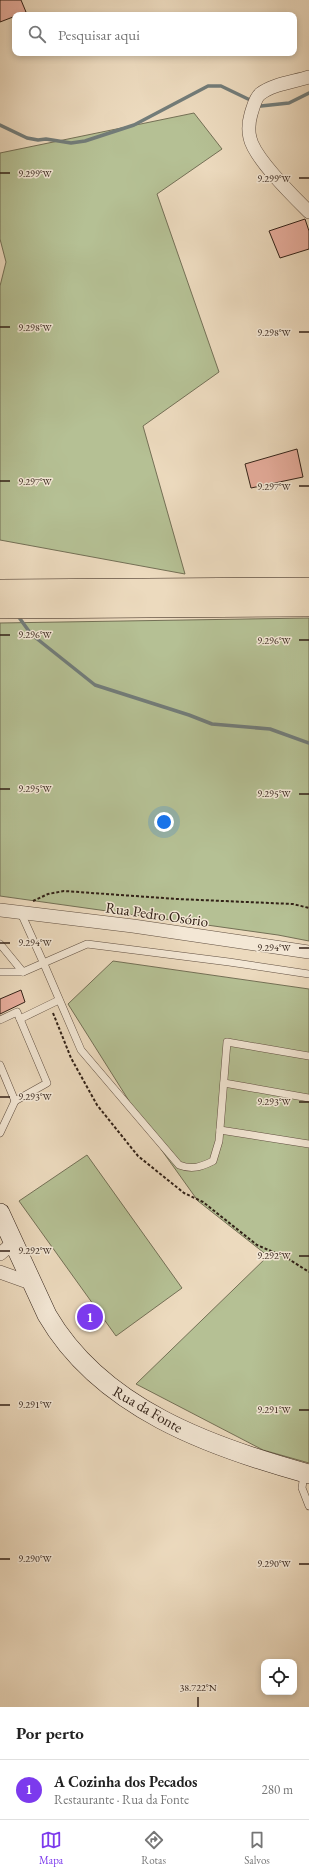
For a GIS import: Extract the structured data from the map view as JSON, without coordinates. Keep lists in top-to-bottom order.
{
  "streets": {
    "main road": ["Rua da Fonte"],
    "street": ["Rua Pedro Osório"]
  },
  "page": {
    "search": "Pesquisar aqui",
    "pins": "1",
    "heading": "Por perto",
    "list": [
      {
        "mark": "1",
        "name": "A Cozinha dos Pecados",
        "note": "Restaurante · Rua da Fonte",
        "value": "280 m"
      }
    ],
    "nav": ["Mapa", "Rotas", "Salvos"]
  },
  "coordinates": [
    "9.299°W",
    "9.298°W",
    "9.297°W",
    "9.296°W",
    "9.295°W",
    "9.294°W",
    "9.293°W",
    "9.292°W",
    "9.291°W",
    "9.290°W",
    "38.722°N"
  ]
}
